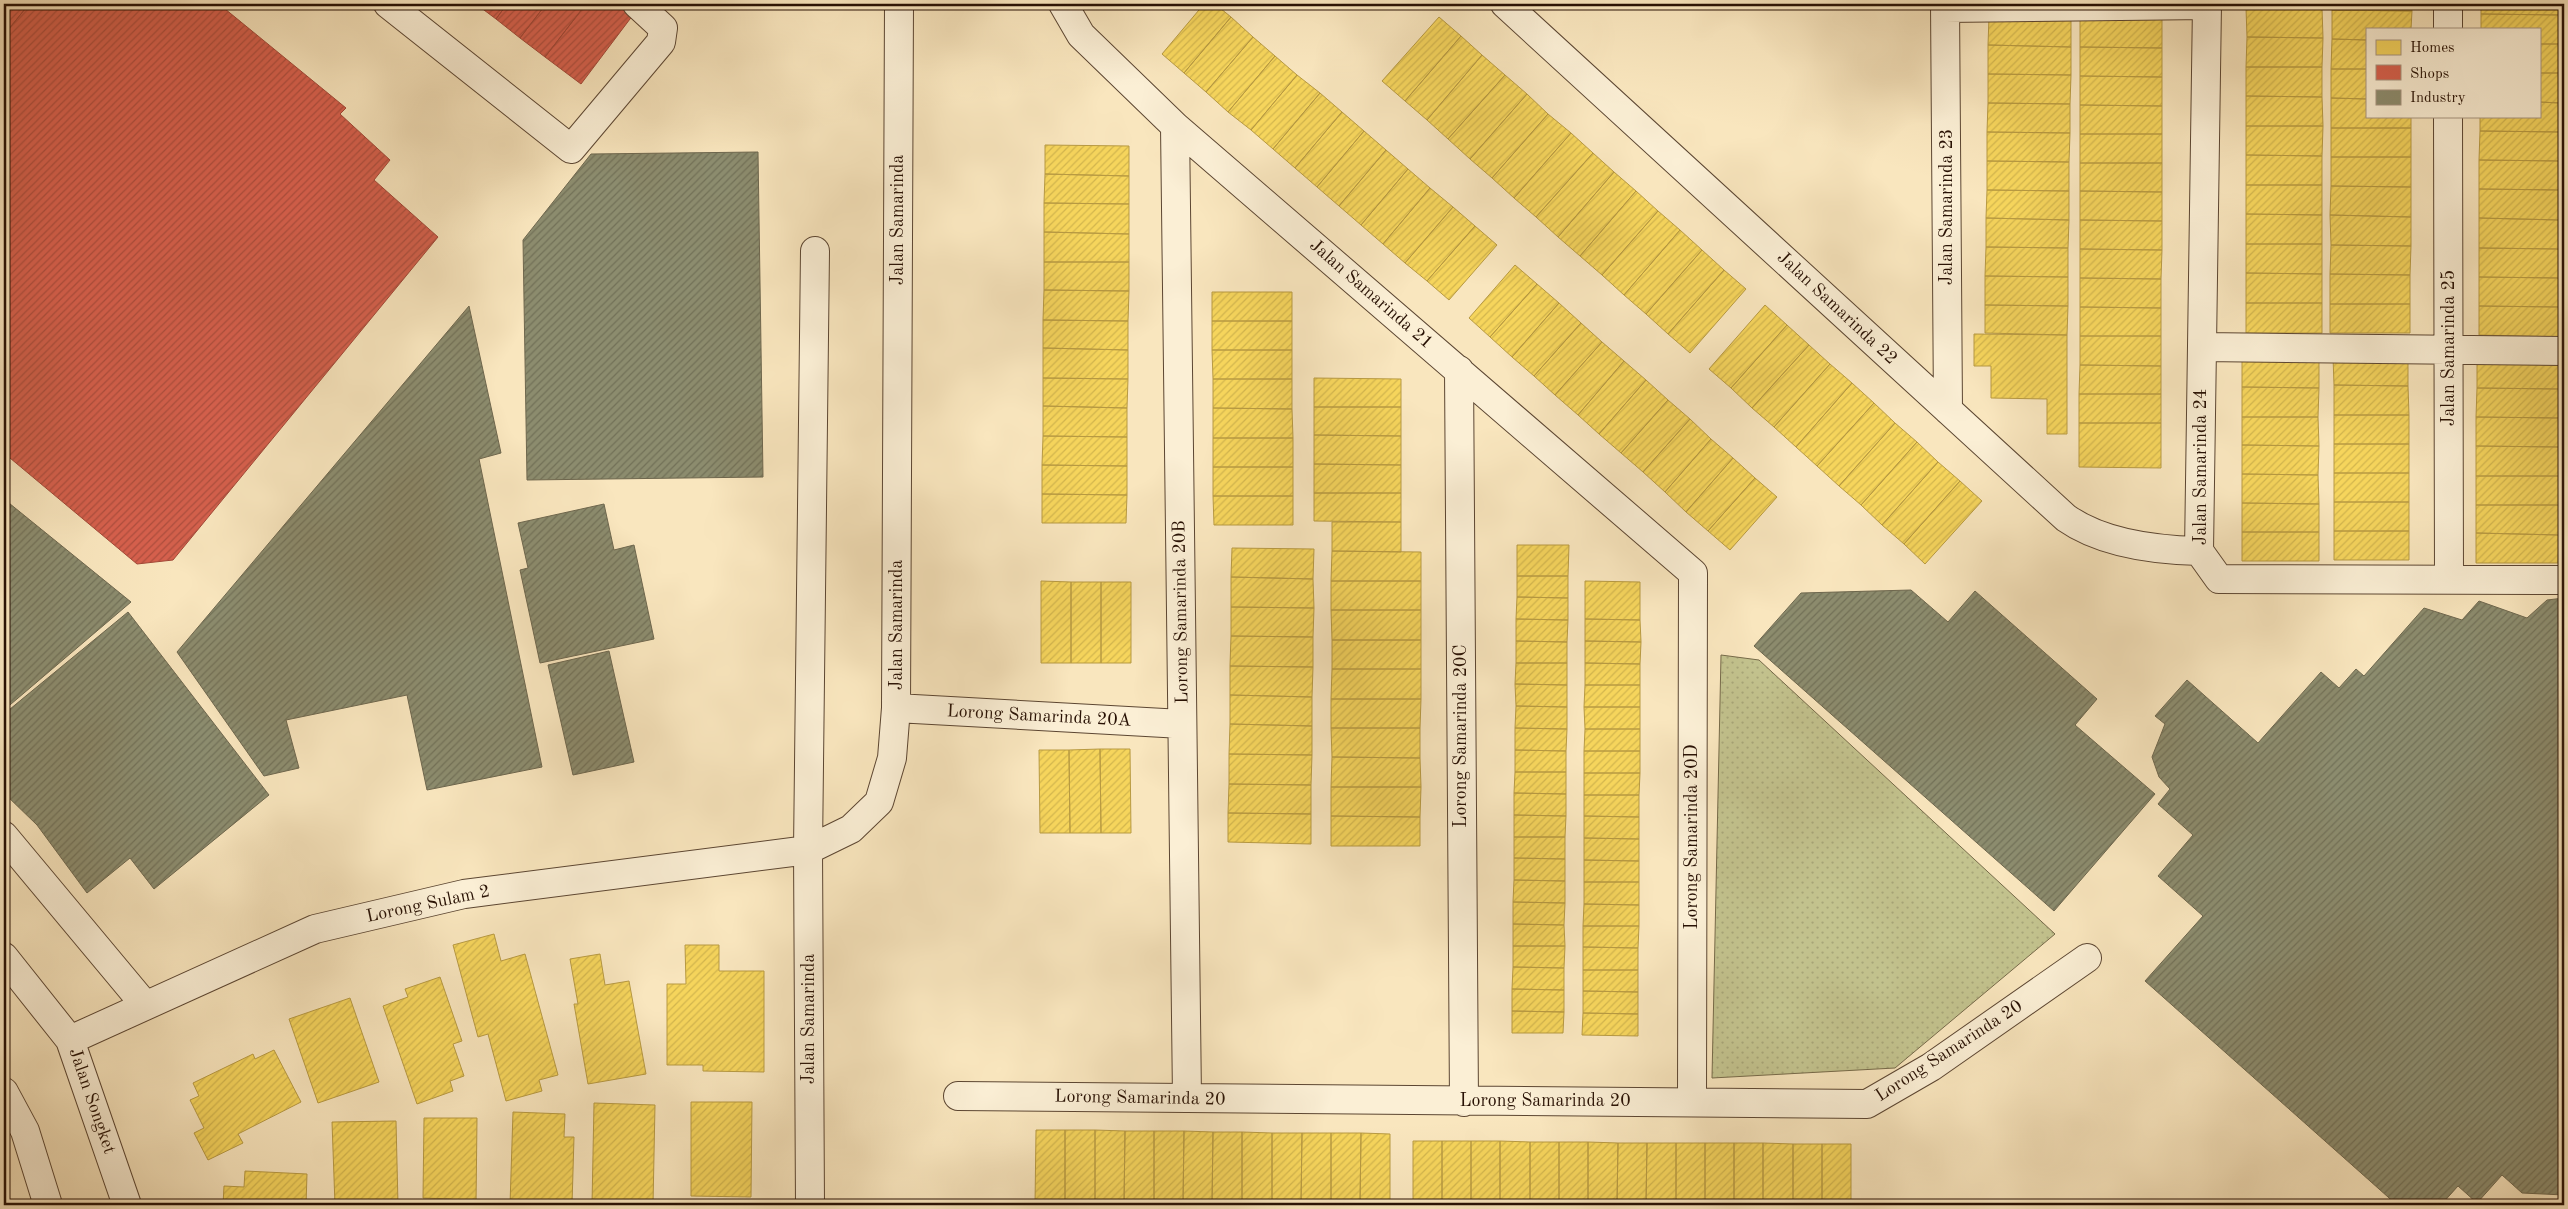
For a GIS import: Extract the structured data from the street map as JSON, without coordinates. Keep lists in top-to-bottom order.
{
  "streets": {
    "street": [
      "Jalan Samarinda 23",
      "Jalan Samarinda",
      "Jalan Samarinda 21",
      "Jalan Samarinda 22",
      "Jalan Samarinda 25",
      "Jalan Samarinda 24",
      "Lorong Samarinda 20B",
      "Lorong Samarinda 20A",
      "Lorong Samarinda 20C",
      "Lorong Samarinda 20D",
      "Lorong Sulam 2",
      "Lorong Samarinda 20",
      "Jalan Songket"
    ]
  },
  "crossings": [
    ["Jalan Samarinda 23", "Jalan Samarinda 22"],
    ["Jalan Samarinda", "Lorong Samarinda 20A"],
    ["Jalan Samarinda", "Lorong Sulam 2"],
    ["Jalan Samarinda 21", "Lorong Samarinda 20B"],
    ["Jalan Samarinda 21", "Lorong Samarinda 20C"],
    ["Jalan Samarinda 21", "Lorong Samarinda 20D"],
    ["Jalan Samarinda 22", "Jalan Samarinda 24"],
    ["Jalan Samarinda 25", "Jalan Samarinda 24"],
    ["Lorong Samarinda 20B", "Lorong Samarinda 20A"],
    ["Lorong Samarinda 20B", "Lorong Samarinda 20"],
    ["Lorong Samarinda 20C", "Lorong Samarinda 20"],
    ["Lorong Samarinda 20D", "Lorong Samarinda 20"],
    ["Lorong Sulam 2", "Jalan Songket"]
  ],
  "legend": ["Homes", "Shops", "Industry"]
}
